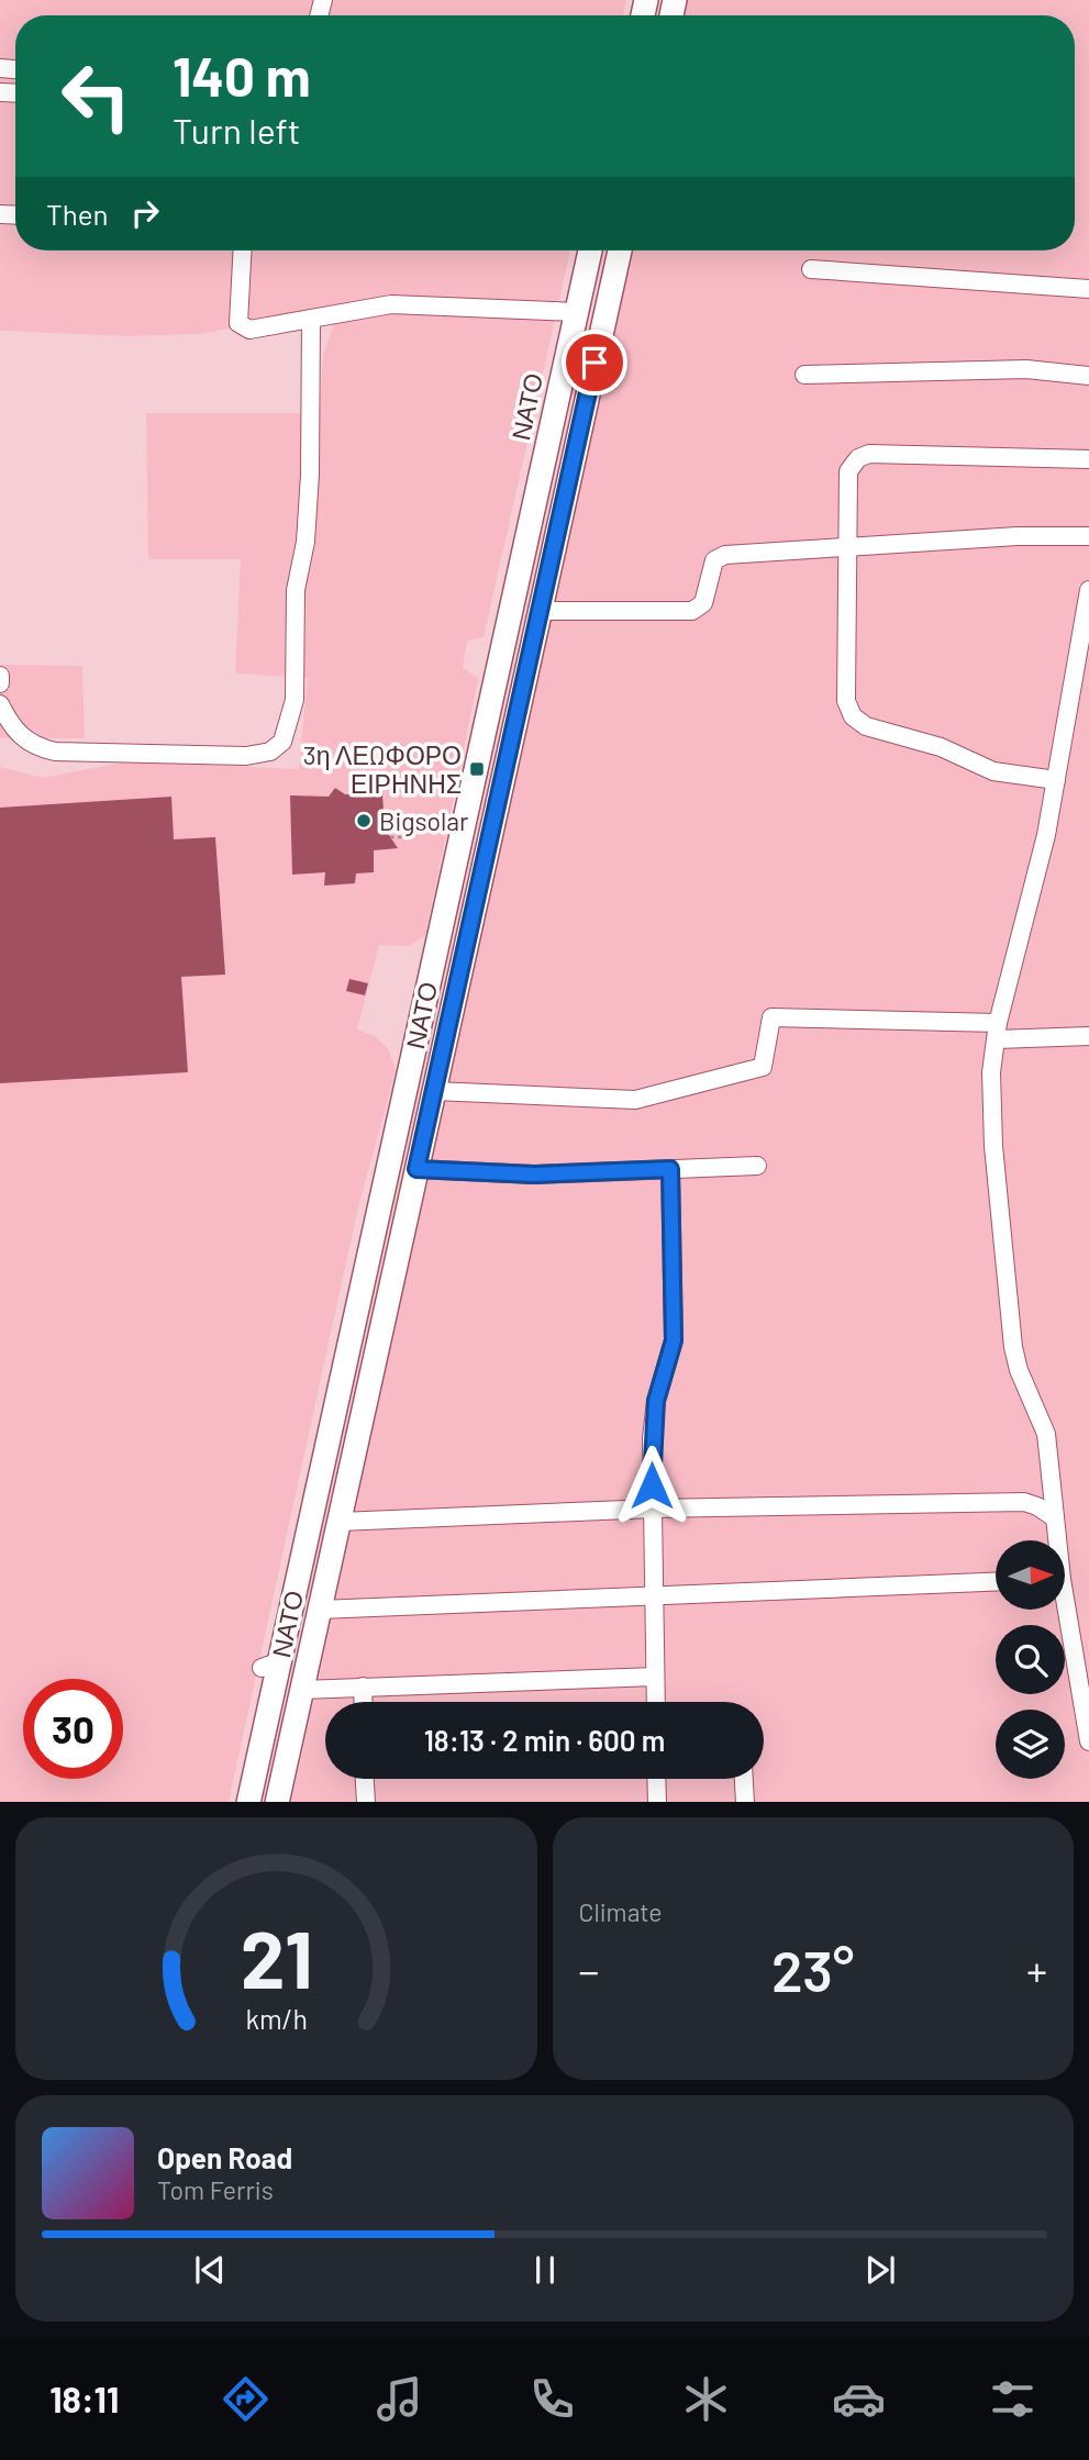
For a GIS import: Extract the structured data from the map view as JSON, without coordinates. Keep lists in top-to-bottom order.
{
  "streets": {
    "main road": ["ΝΑΤΟ"]
  },
  "places": {
    "transit": ["3η ΛΕΩΦΟΡΟ ΕΙΡΗΝΗΣ"],
    "other": ["Bigsolar"]
  },
  "north": "right",
  "page": {
    "turn": ["140 m", "Turn left"],
    "then": "Then",
    "limit": "30",
    "trip": "18:13 · 2 min · 600 m",
    "tile": "Climate",
    "heat": ["−", "23°", "+"],
    "song": ["Open Road", "Tom Ferris"],
    "tabs": "18:11",
    "gauge": ["21", "km/h"]
  }
}
